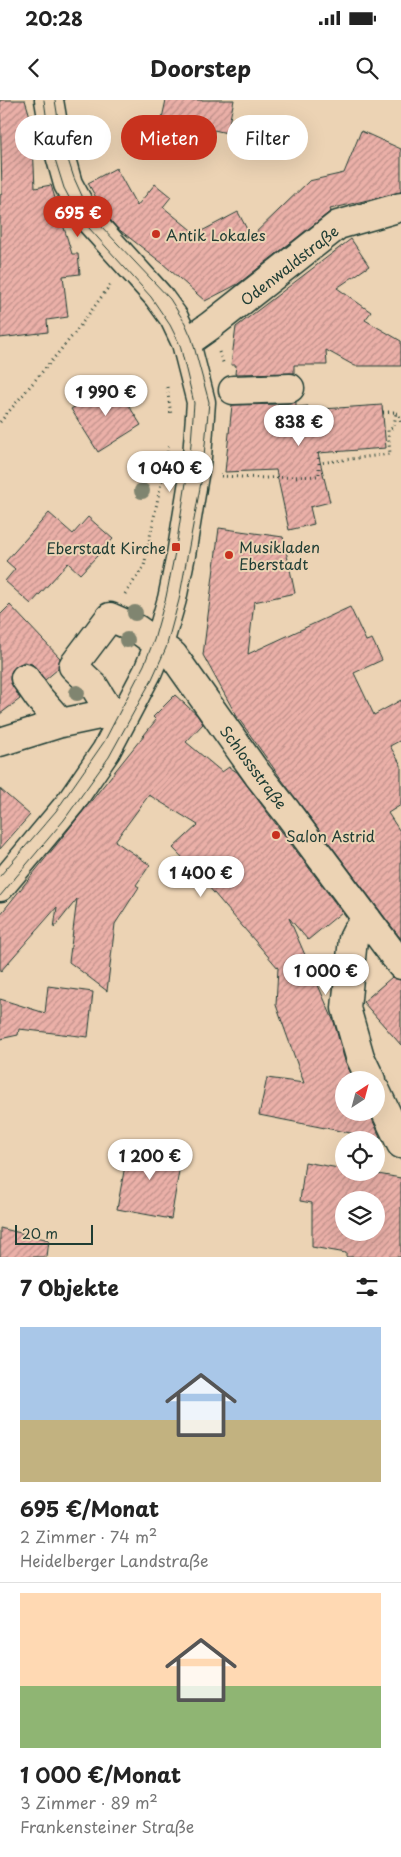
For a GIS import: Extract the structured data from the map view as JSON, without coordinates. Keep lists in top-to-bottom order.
{
  "streets": {
    "street": ["Odenwaldstraße", "Schlossstraße"]
  },
  "places": {
    "other": ["Antik Lokales", "Musikladen Eberstadt", "Salon Astrid"],
    "transit": ["Eberstadt Kirche"]
  },
  "scale_bar": "20 m",
  "north": "top right",
  "page": {
    "status": "20:28",
    "header": "Doorstep",
    "chip": ["Kaufen", "Mieten", "Filter"],
    "price": [
      "695 €",
      "1 990 €",
      "838 €",
      "1 040 €",
      "1 400 €",
      "1 000 €",
      "1 200 €"
    ],
    "scale": "20 m",
    "heading": "7 Objekte",
    "list": [
      {
        "name": "695 €/Monat",
        "note": "2 Zimmer · 74 m² · Heidelberger Landstraße"
      },
      {
        "name": "1 000 €/Monat",
        "note": "3 Zimmer · 89 m² · Frankensteiner Straße"
      }
    ]
  }
}
